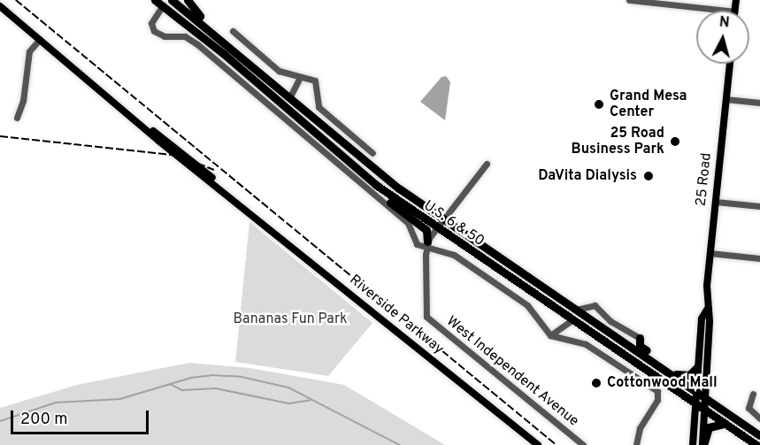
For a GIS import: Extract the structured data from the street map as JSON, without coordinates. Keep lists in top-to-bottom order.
{
  "streets": {
    "highway": ["U.S. 6 & 50"],
    "main road": ["25 Road", "Riverside Parkway"],
    "street": ["West Independent Avenue"]
  },
  "crossings": [
    ["25 Road", "U.S. 6 & 50"]
  ],
  "parks": ["Bananas Fun Park"],
  "places": [
    "Grand Mesa Center",
    "25 Road Business Park",
    "DaVita Dialysis",
    "Cottonwood Mall"
  ],
  "scale_bar": "200 m",
  "north": "top"
}
